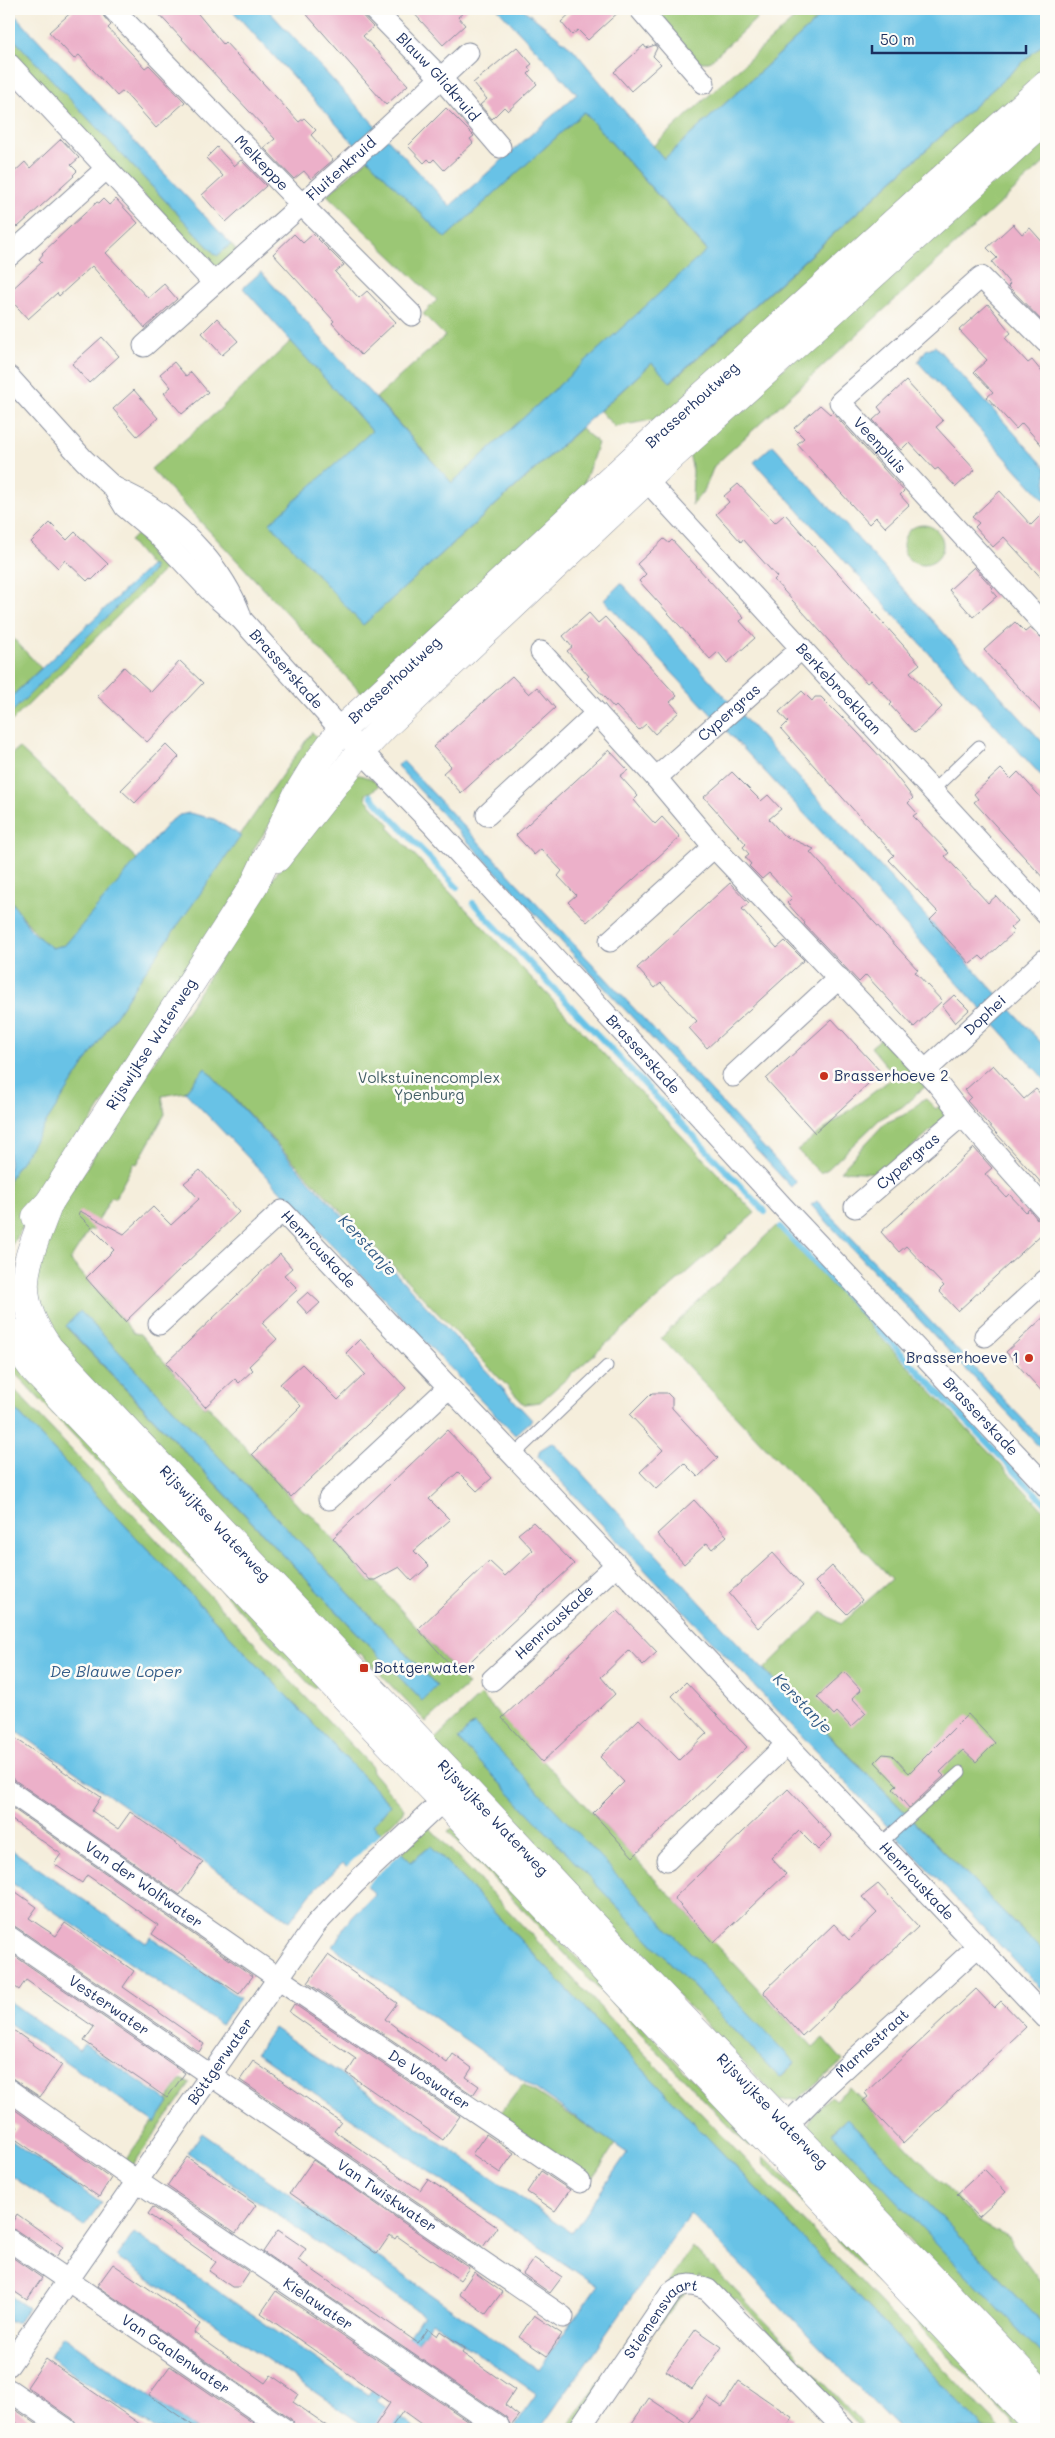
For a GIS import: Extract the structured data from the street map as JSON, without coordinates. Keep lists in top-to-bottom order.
{
  "streets": {
    "main road": ["Brasserhoutweg", "Rijswijkse Waterweg"],
    "street": [
      "Blauw Glidkruid",
      "Melkeppe",
      "Fluitenkruid",
      "Veenpluis",
      "Brasserskade",
      "Berkebroeklaan",
      "Cypergras",
      "Dophei",
      "Henricuskade",
      "Van der Wolfwater",
      "Vesterwater",
      "Marnestraat",
      "Böttgerwater",
      "De Voswater",
      "Van Twiskwater",
      "Kielawater",
      "Stiemensvaart",
      "Van Gaalenwater"
    ]
  },
  "crossings": [
    ["Blauw Glidkruid", "Fluitenkruid"],
    ["Melkeppe", "Fluitenkruid"],
    ["Brasserhoutweg", "Brasserskade"],
    ["Brasserhoutweg", "Berkebroeklaan"],
    ["Brasserhoutweg", "Rijswijkse Waterweg"],
    ["Brasserskade", "Rijswijkse Waterweg"],
    ["Berkebroeklaan", "Cypergras"],
    ["Rijswijkse Waterweg", "Marnestraat"],
    ["Rijswijkse Waterweg", "Böttgerwater"],
    ["Henricuskade", "Marnestraat"],
    ["Van der Wolfwater", "Böttgerwater"],
    ["Van der Wolfwater", "De Voswater"],
    ["Vesterwater", "Böttgerwater"],
    ["Vesterwater", "Van Twiskwater"],
    ["Böttgerwater", "De Voswater"],
    ["Böttgerwater", "Van Twiskwater"],
    ["Böttgerwater", "Kielawater"],
    ["Böttgerwater", "Van Gaalenwater"]
  ],
  "water": ["Kerstanje", "De Blauwe Loper"],
  "parks": ["Volkstuinencomplex Ypenburg"],
  "places": {
    "other": ["Brasserhoeve 2", "Brasserhoeve 1"],
    "transit": ["Bottgerwater"]
  },
  "scale_bar": "50 m"
}
